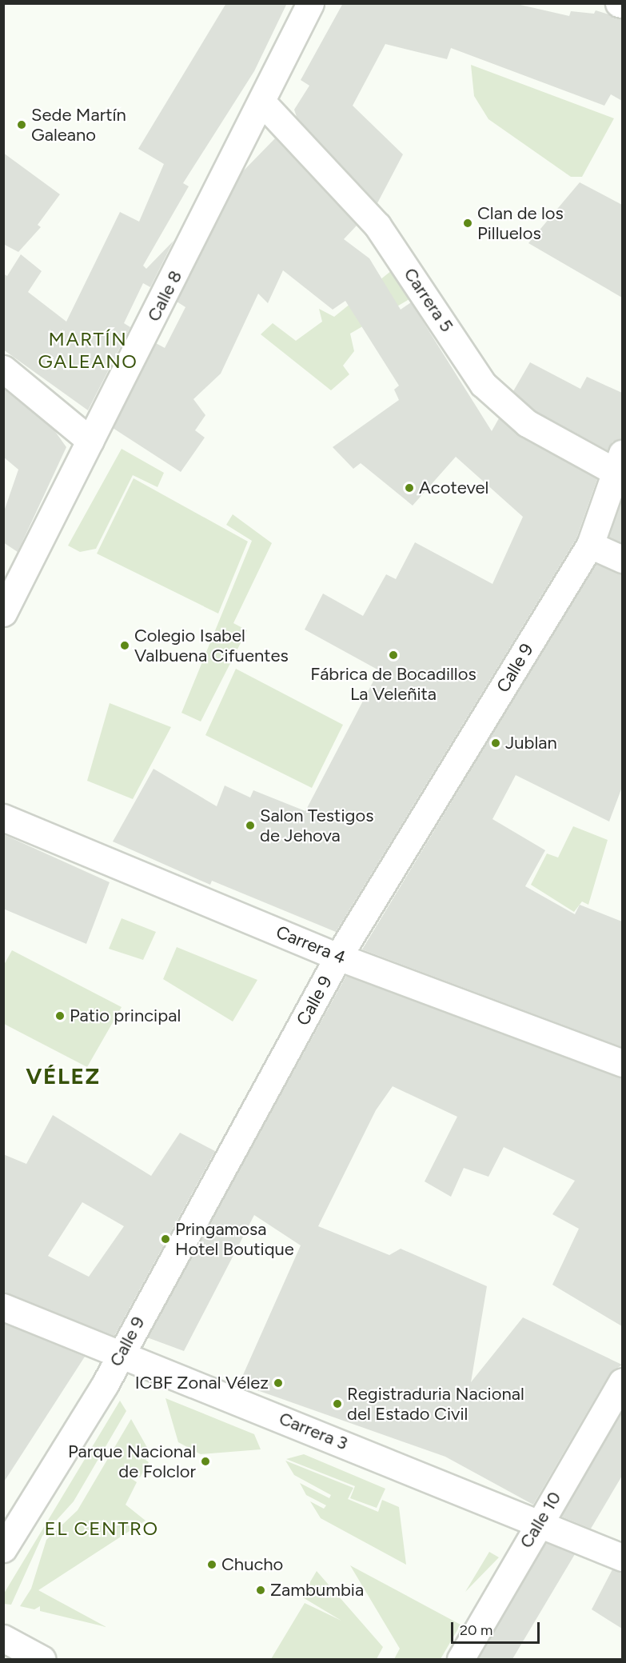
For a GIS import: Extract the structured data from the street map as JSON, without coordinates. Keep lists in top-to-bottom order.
{
  "streets": {
    "street": [
      "Calle 8",
      "Carrera 5",
      "Calle 9",
      "Carrera 4",
      "Carrera 3",
      "Calle 10"
    ]
  },
  "crossings": [
    ["Calle 8", "Carrera 5"],
    ["Carrera 5", "Calle 9"],
    ["Calle 9", "Carrera 4"],
    ["Calle 9", "Carrera 3"],
    ["Carrera 3", "Calle 10"]
  ],
  "districts": ["MARTÍN GALEANO", "VÉLEZ", "EL CENTRO"],
  "places": [
    "Sede Martín Galeano",
    "Clan de los Pilluelos",
    "Acotevel",
    "Colegio Isabel Valbuena Cifuentes",
    "Fábrica de Bocadillos La Veleñita",
    "Jublan",
    "Salon Testigos de Jehova",
    "Patio principal",
    "Pringamosa Hotel Boutique",
    "ICBF Zonal Vélez",
    "Registraduria Nacional del Estado Civil",
    "Parque Nacional de Folclor",
    "Chucho",
    "Zambumbia"
  ],
  "scale_bar": "20 m"
}
